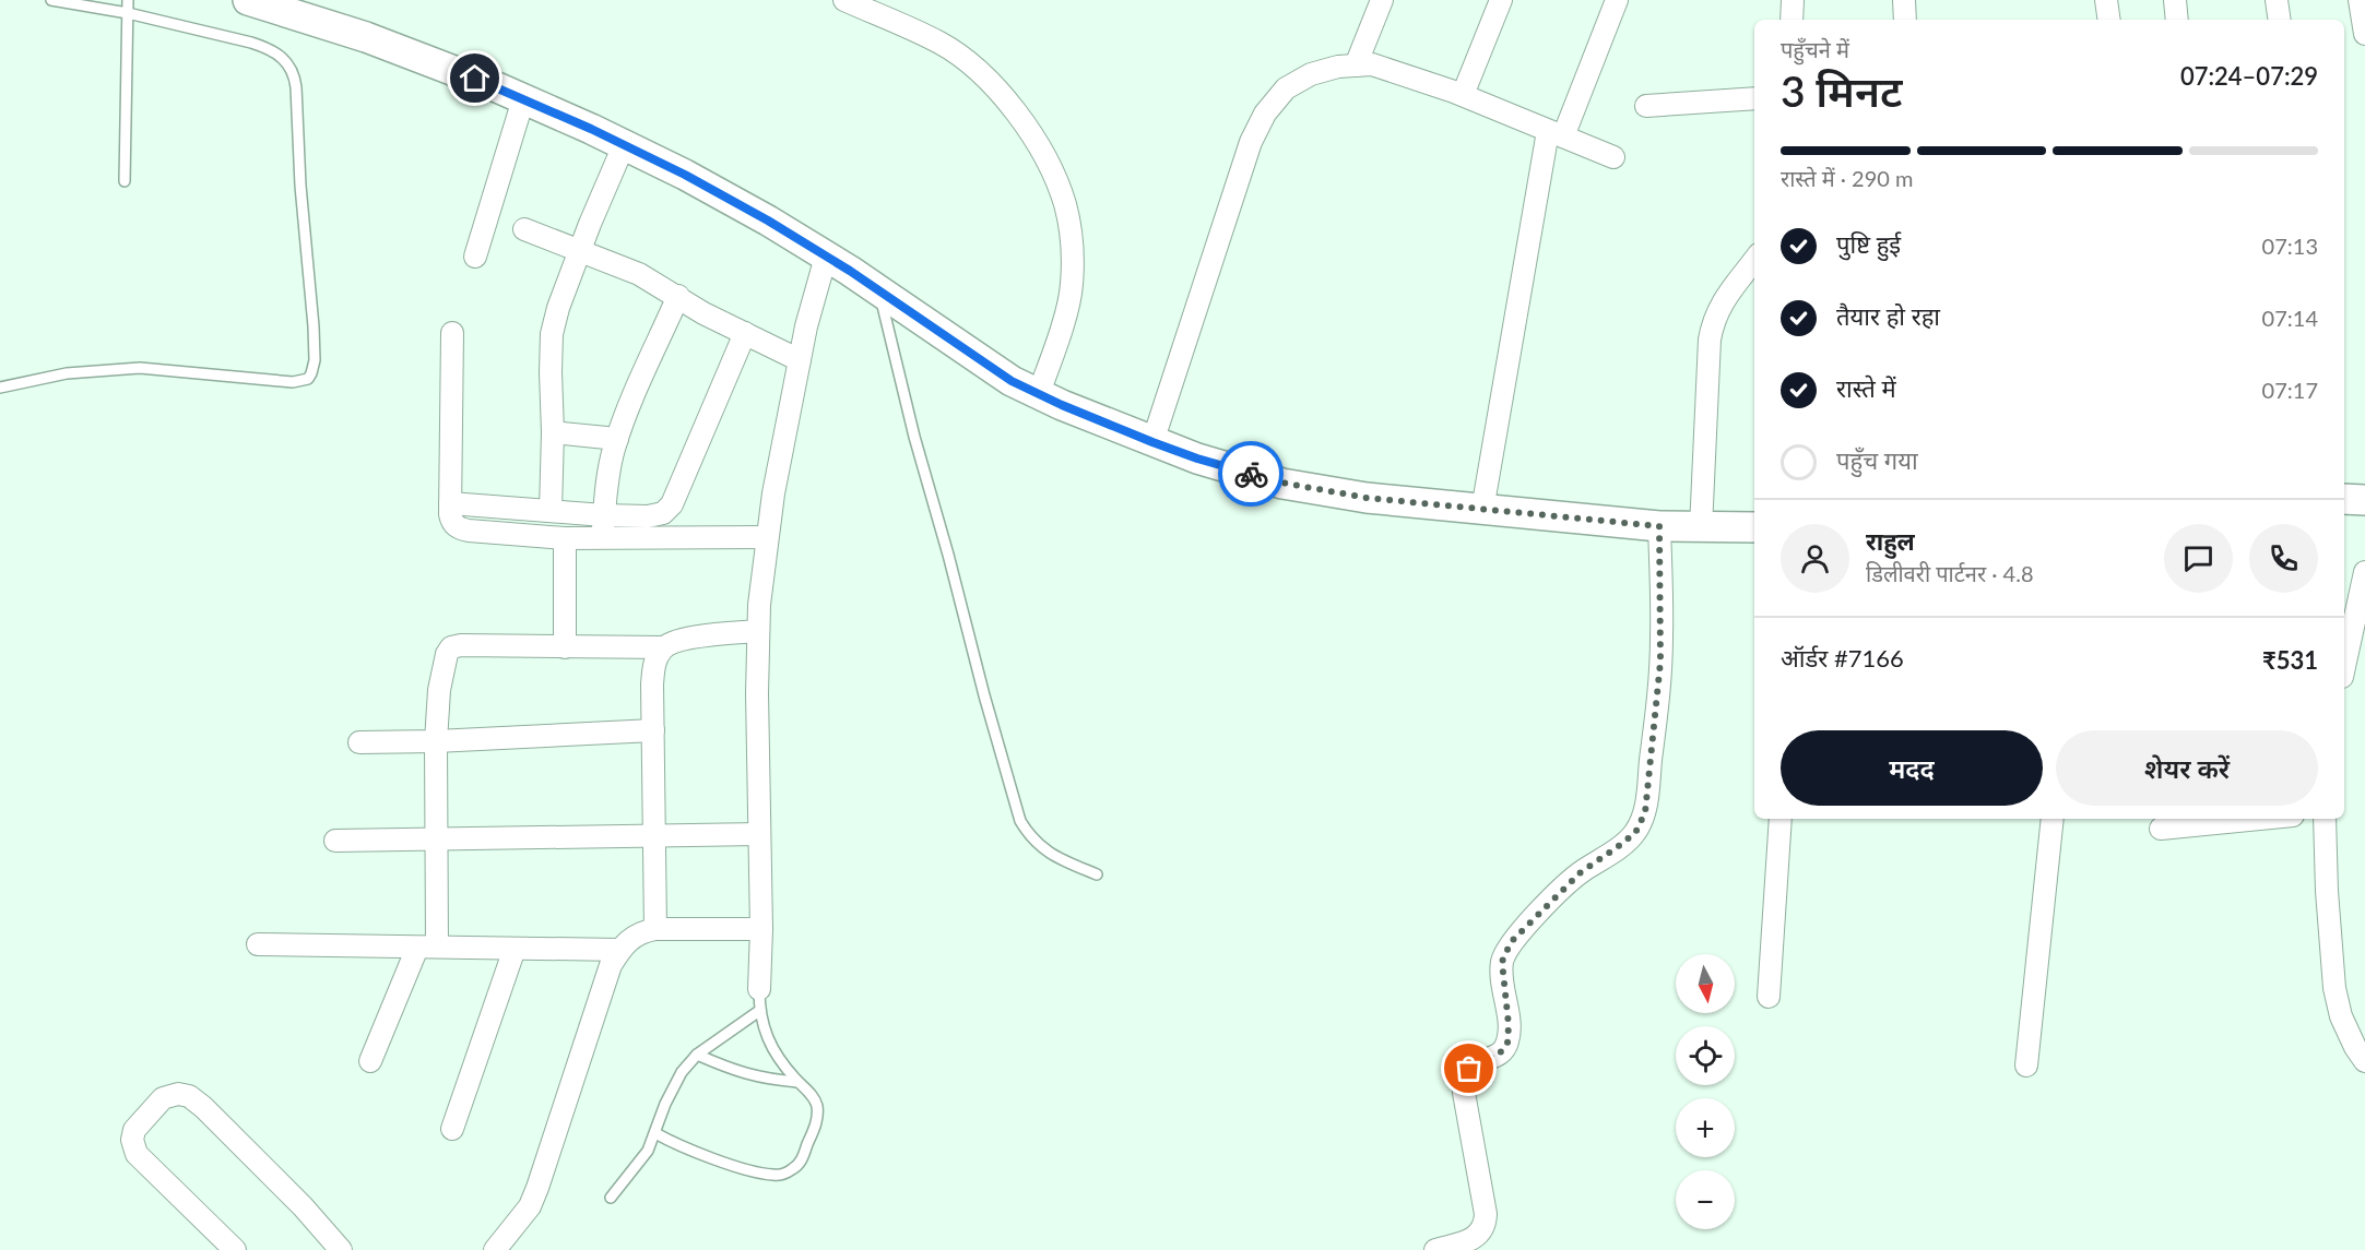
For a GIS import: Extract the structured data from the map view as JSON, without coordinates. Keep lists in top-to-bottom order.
{
  "north": "bottom",
  "page": {
    "heading": ["3 मिनट", "पहुँचने में", "07:24–07:29"],
    "panel": [
      "राहुल",
      "डिलीवरी पार्टनर · 4.8",
      "ऑर्डर #7166",
      "₹531"
    ],
    "bar": "रास्ते में · 290 m",
    "list": [
      ["पुष्टि हुई", "07:13"],
      ["तैयार हो रहा", "07:14"],
      ["रास्ते में", "07:17"],
      "पहुँच गया"
    ],
    "buttons": ["मदद", "शेयर करें"],
    "map_buttons": ["+", "−"]
  }
}
